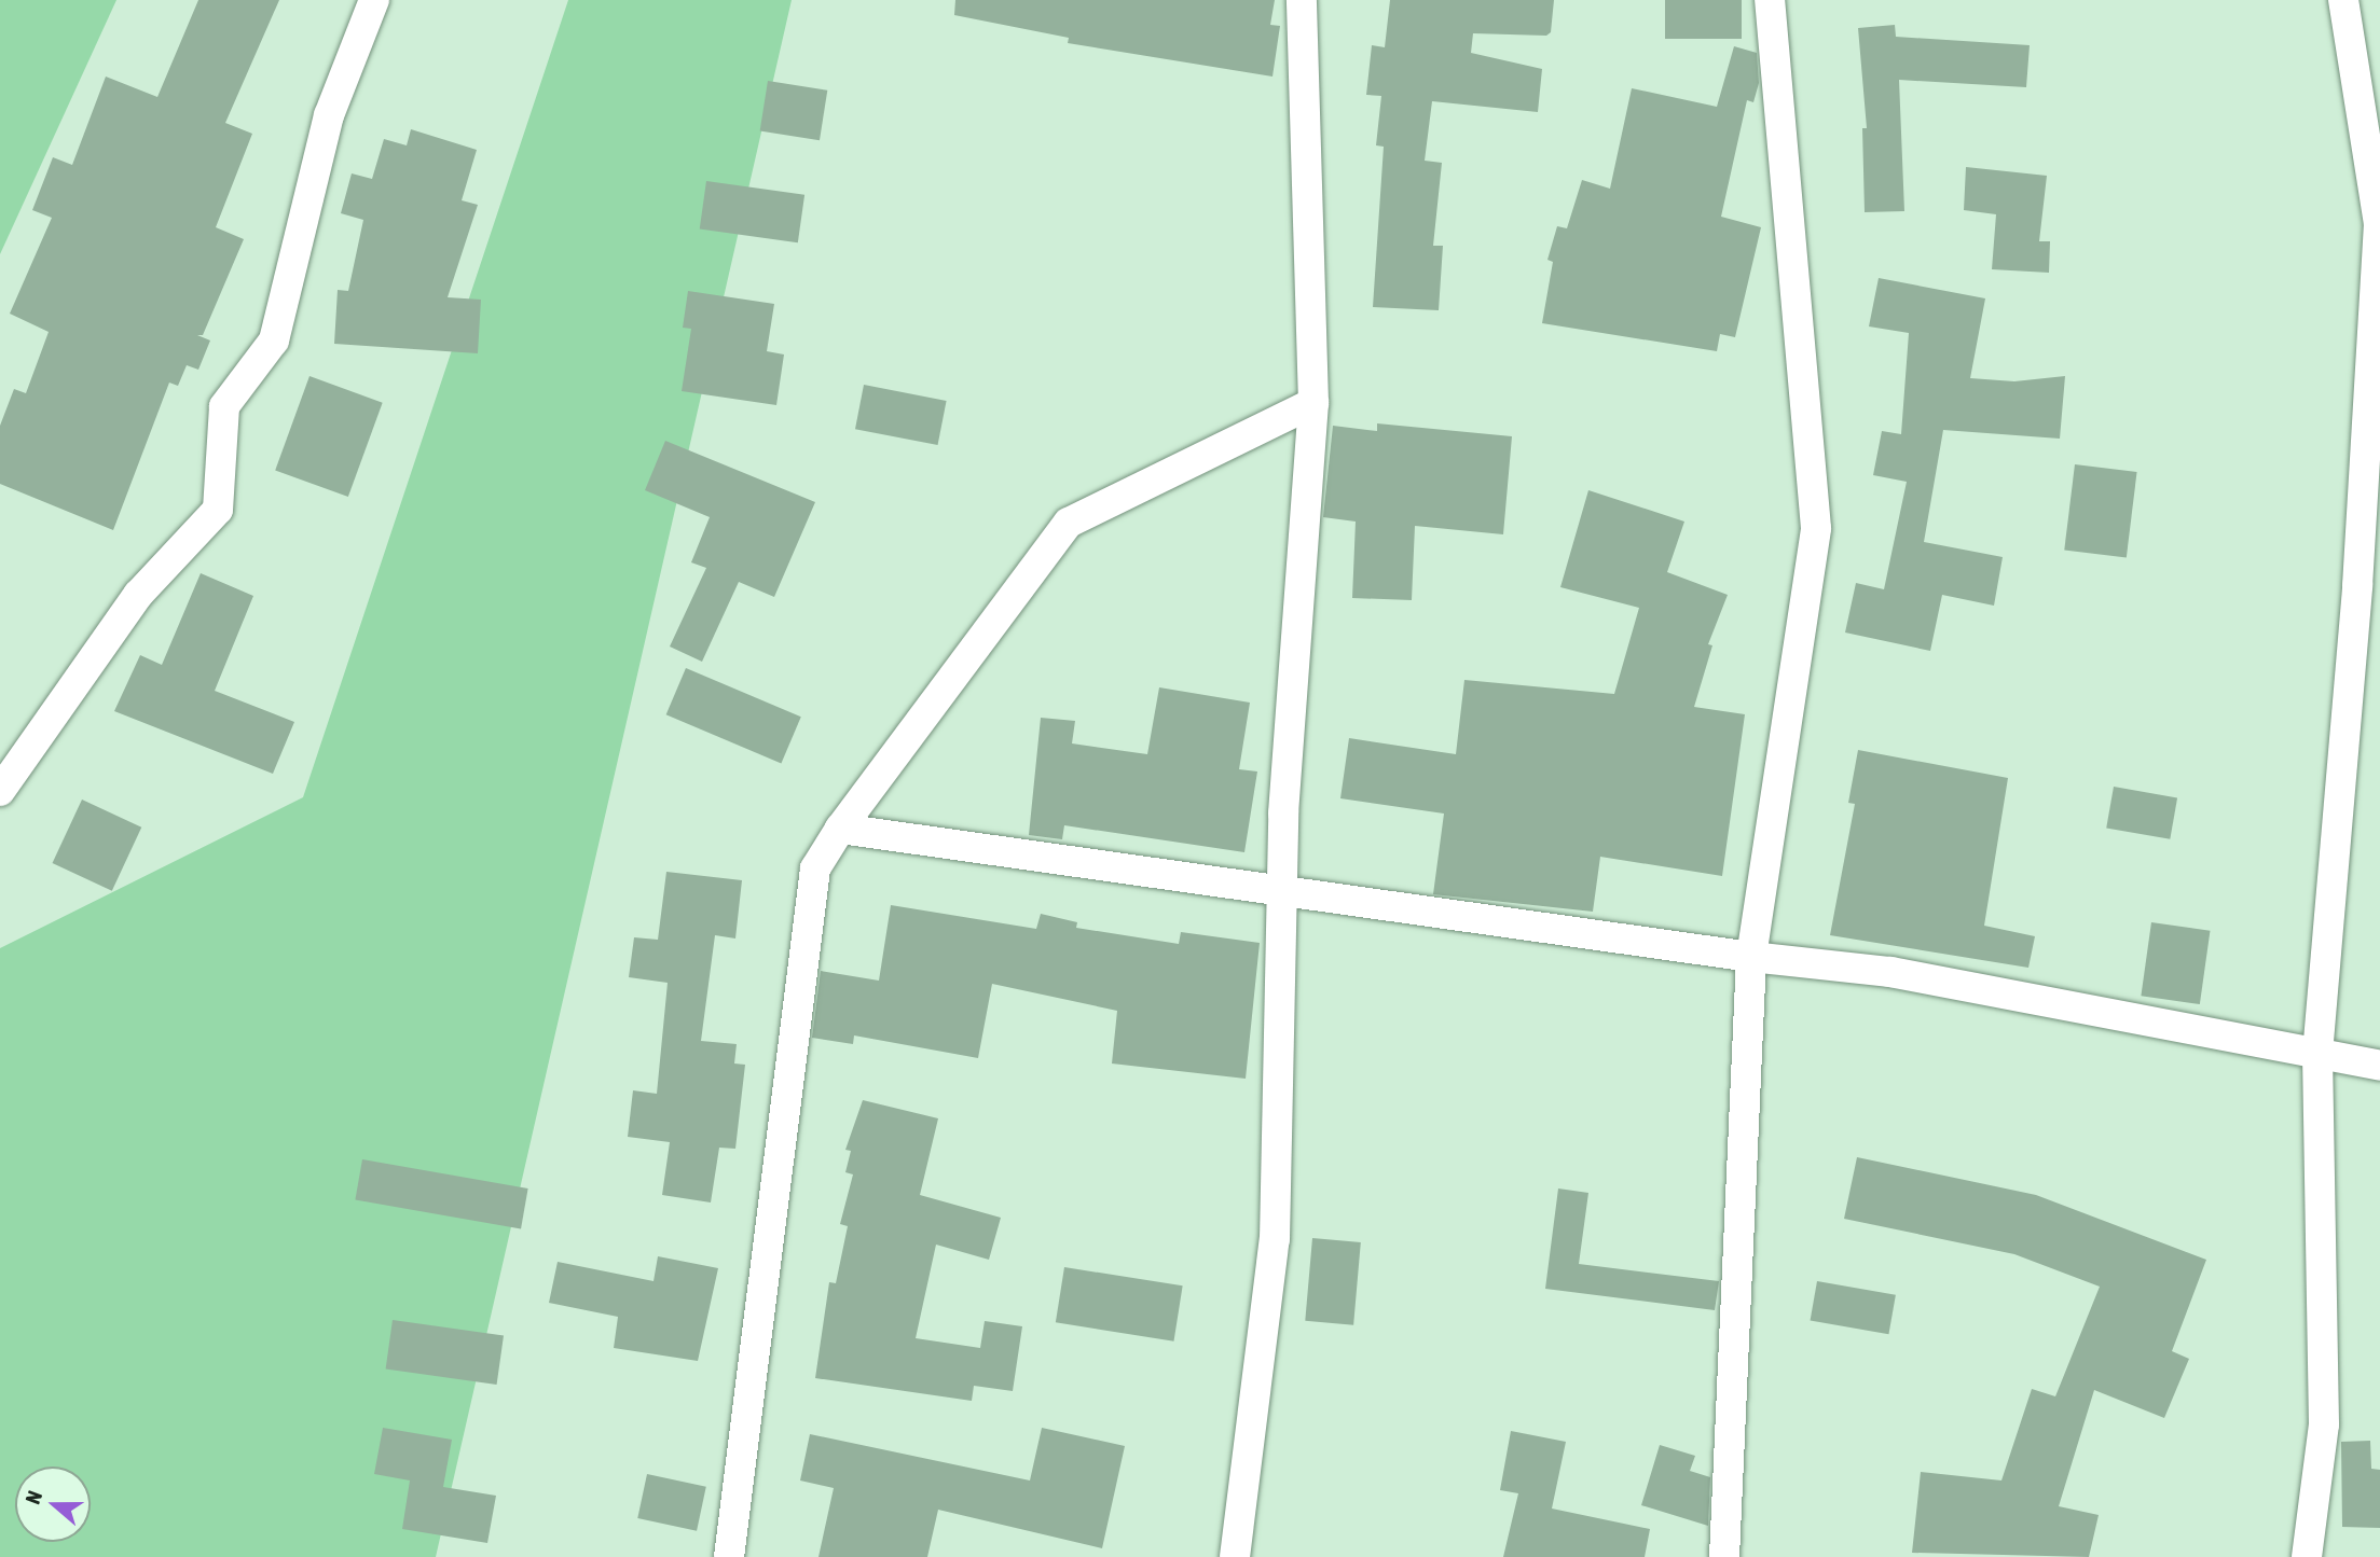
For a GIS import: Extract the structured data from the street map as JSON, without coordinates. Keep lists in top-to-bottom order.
{
  "north": "left"
}
